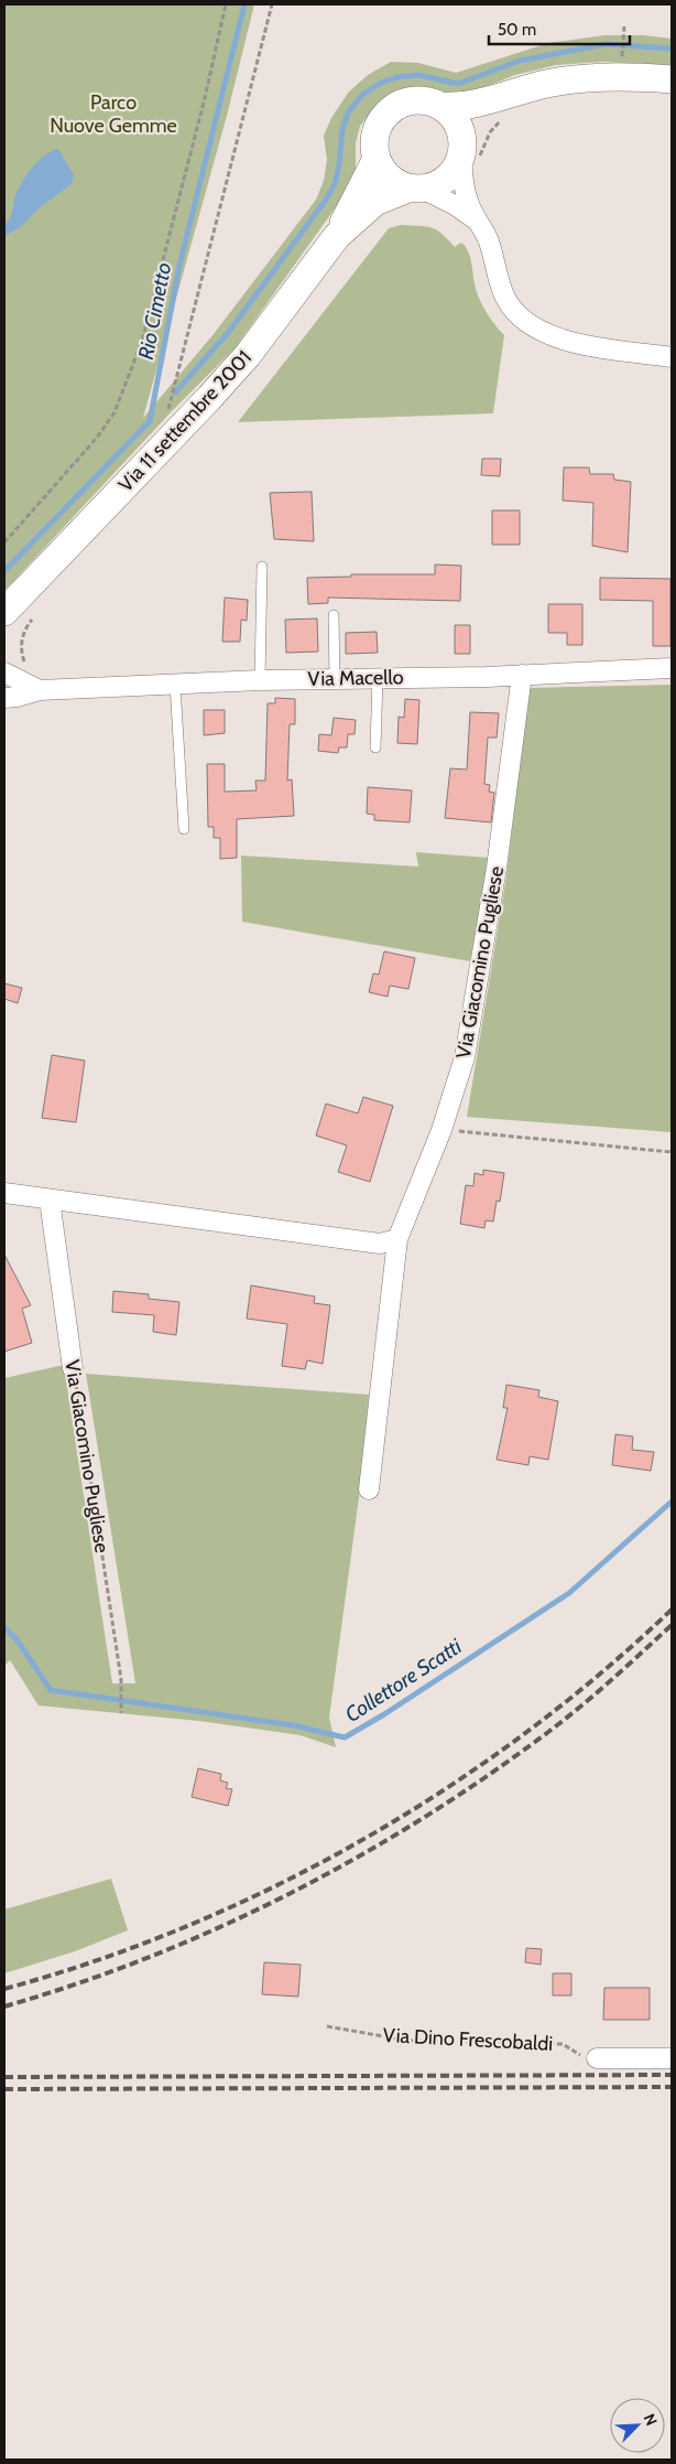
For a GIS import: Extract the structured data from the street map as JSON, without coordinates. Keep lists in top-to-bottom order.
{
  "streets": {
    "main road": ["Via 11 settembre 2001"],
    "street": ["Via Macello", "Via Giacomino Pugliese"],
    "path": ["Via Dino Frescobaldi"]
  },
  "crossings": [
    ["Via Macello", "Via Giacomino Pugliese"]
  ],
  "water": ["Rio Cimetto", "Collettore Scatti"],
  "parks": ["Parco Nuove Gemme"],
  "scale_bar": "50 m",
  "north": "top right"
}
